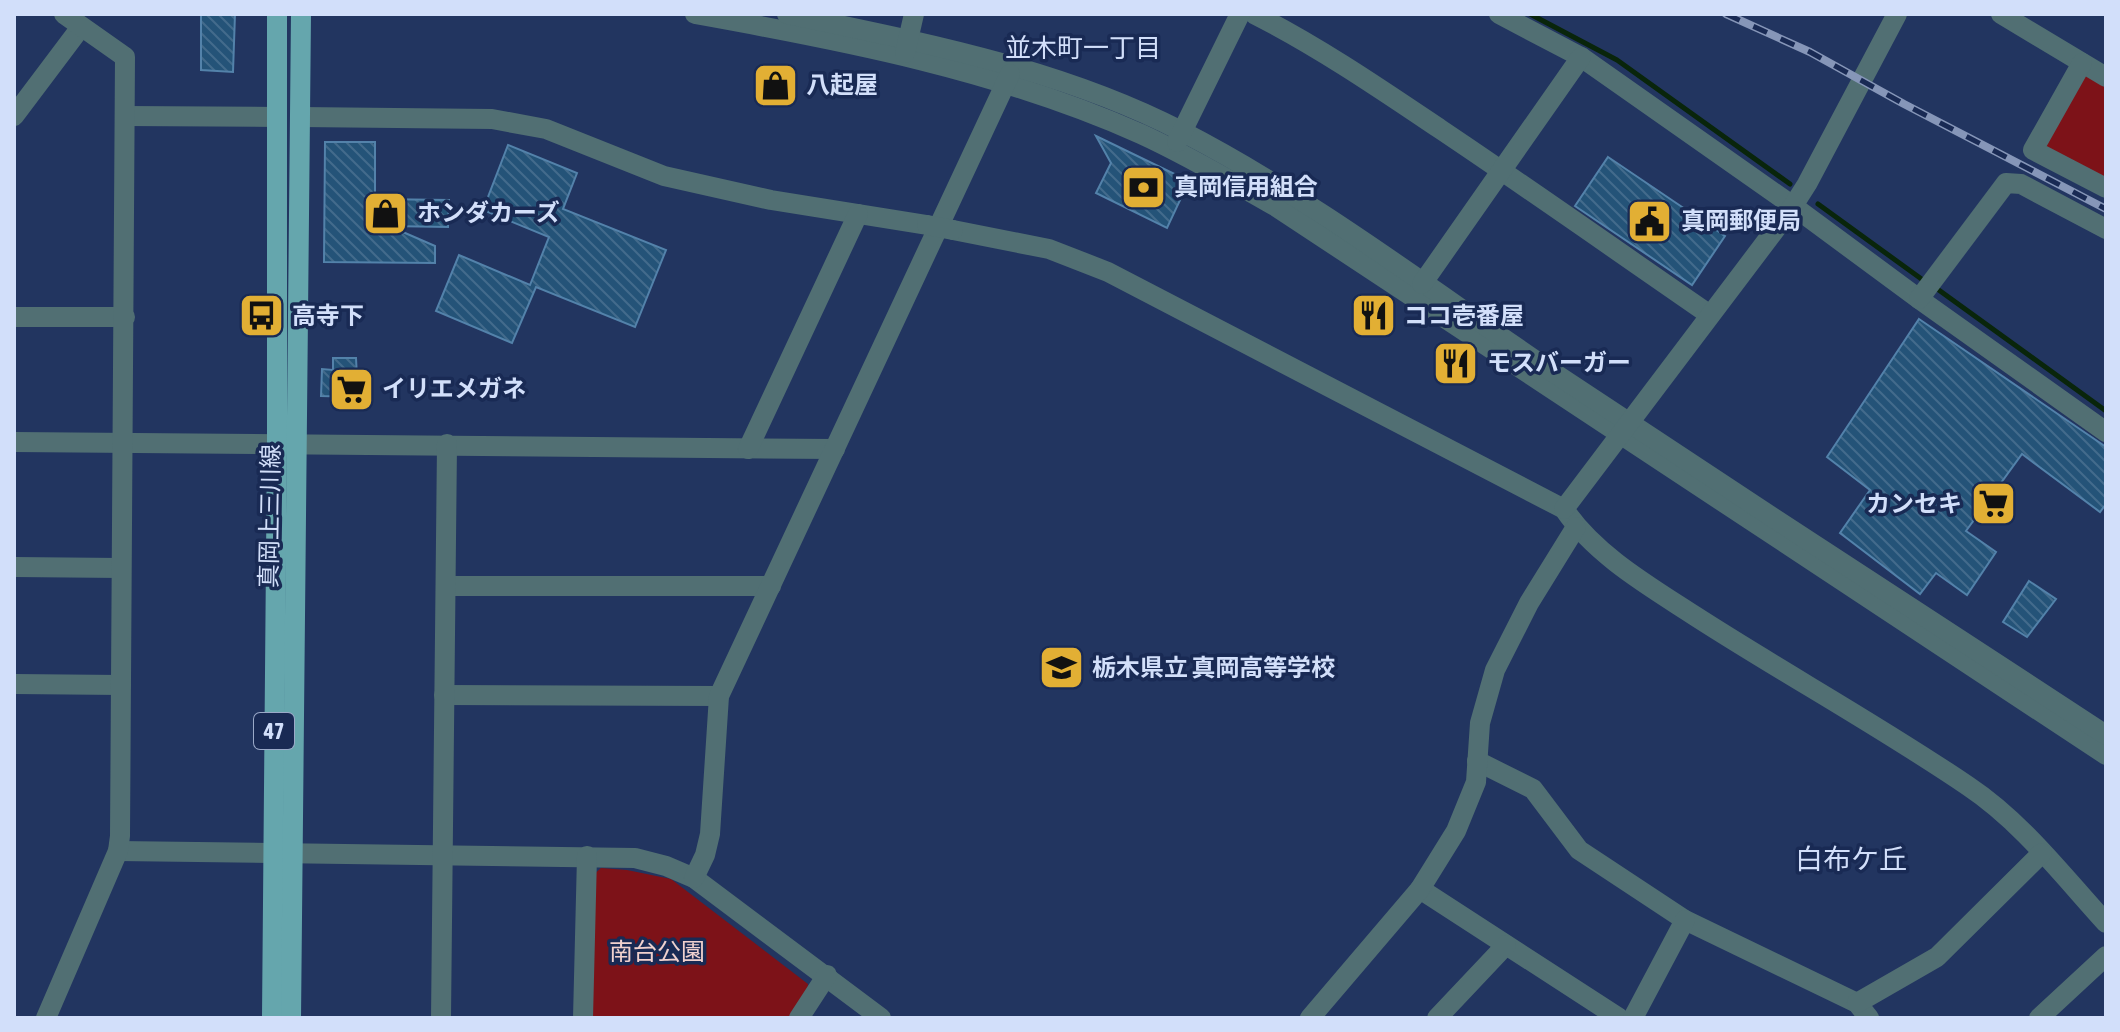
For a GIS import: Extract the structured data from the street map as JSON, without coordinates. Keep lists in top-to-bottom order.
{
  "streets": {
    "main road": ["真岡上三川線", "47"]
  },
  "districts": ["並木町一丁目", "白布ケ丘"],
  "parks": ["南台公園"],
  "places": {
    "shop": ["八起屋", "ホンダカーズ"],
    "bank": ["真岡信用組合"],
    "public building": ["真岡郵便局"],
    "bus stop": ["高寺下"],
    "restaurant": ["ココ壱番屋", "モスバーガー"],
    "supermarket": ["イリエメガネ", "カンセキ"],
    "school or university": ["栃木県立 真岡高等学校"]
  }
}
